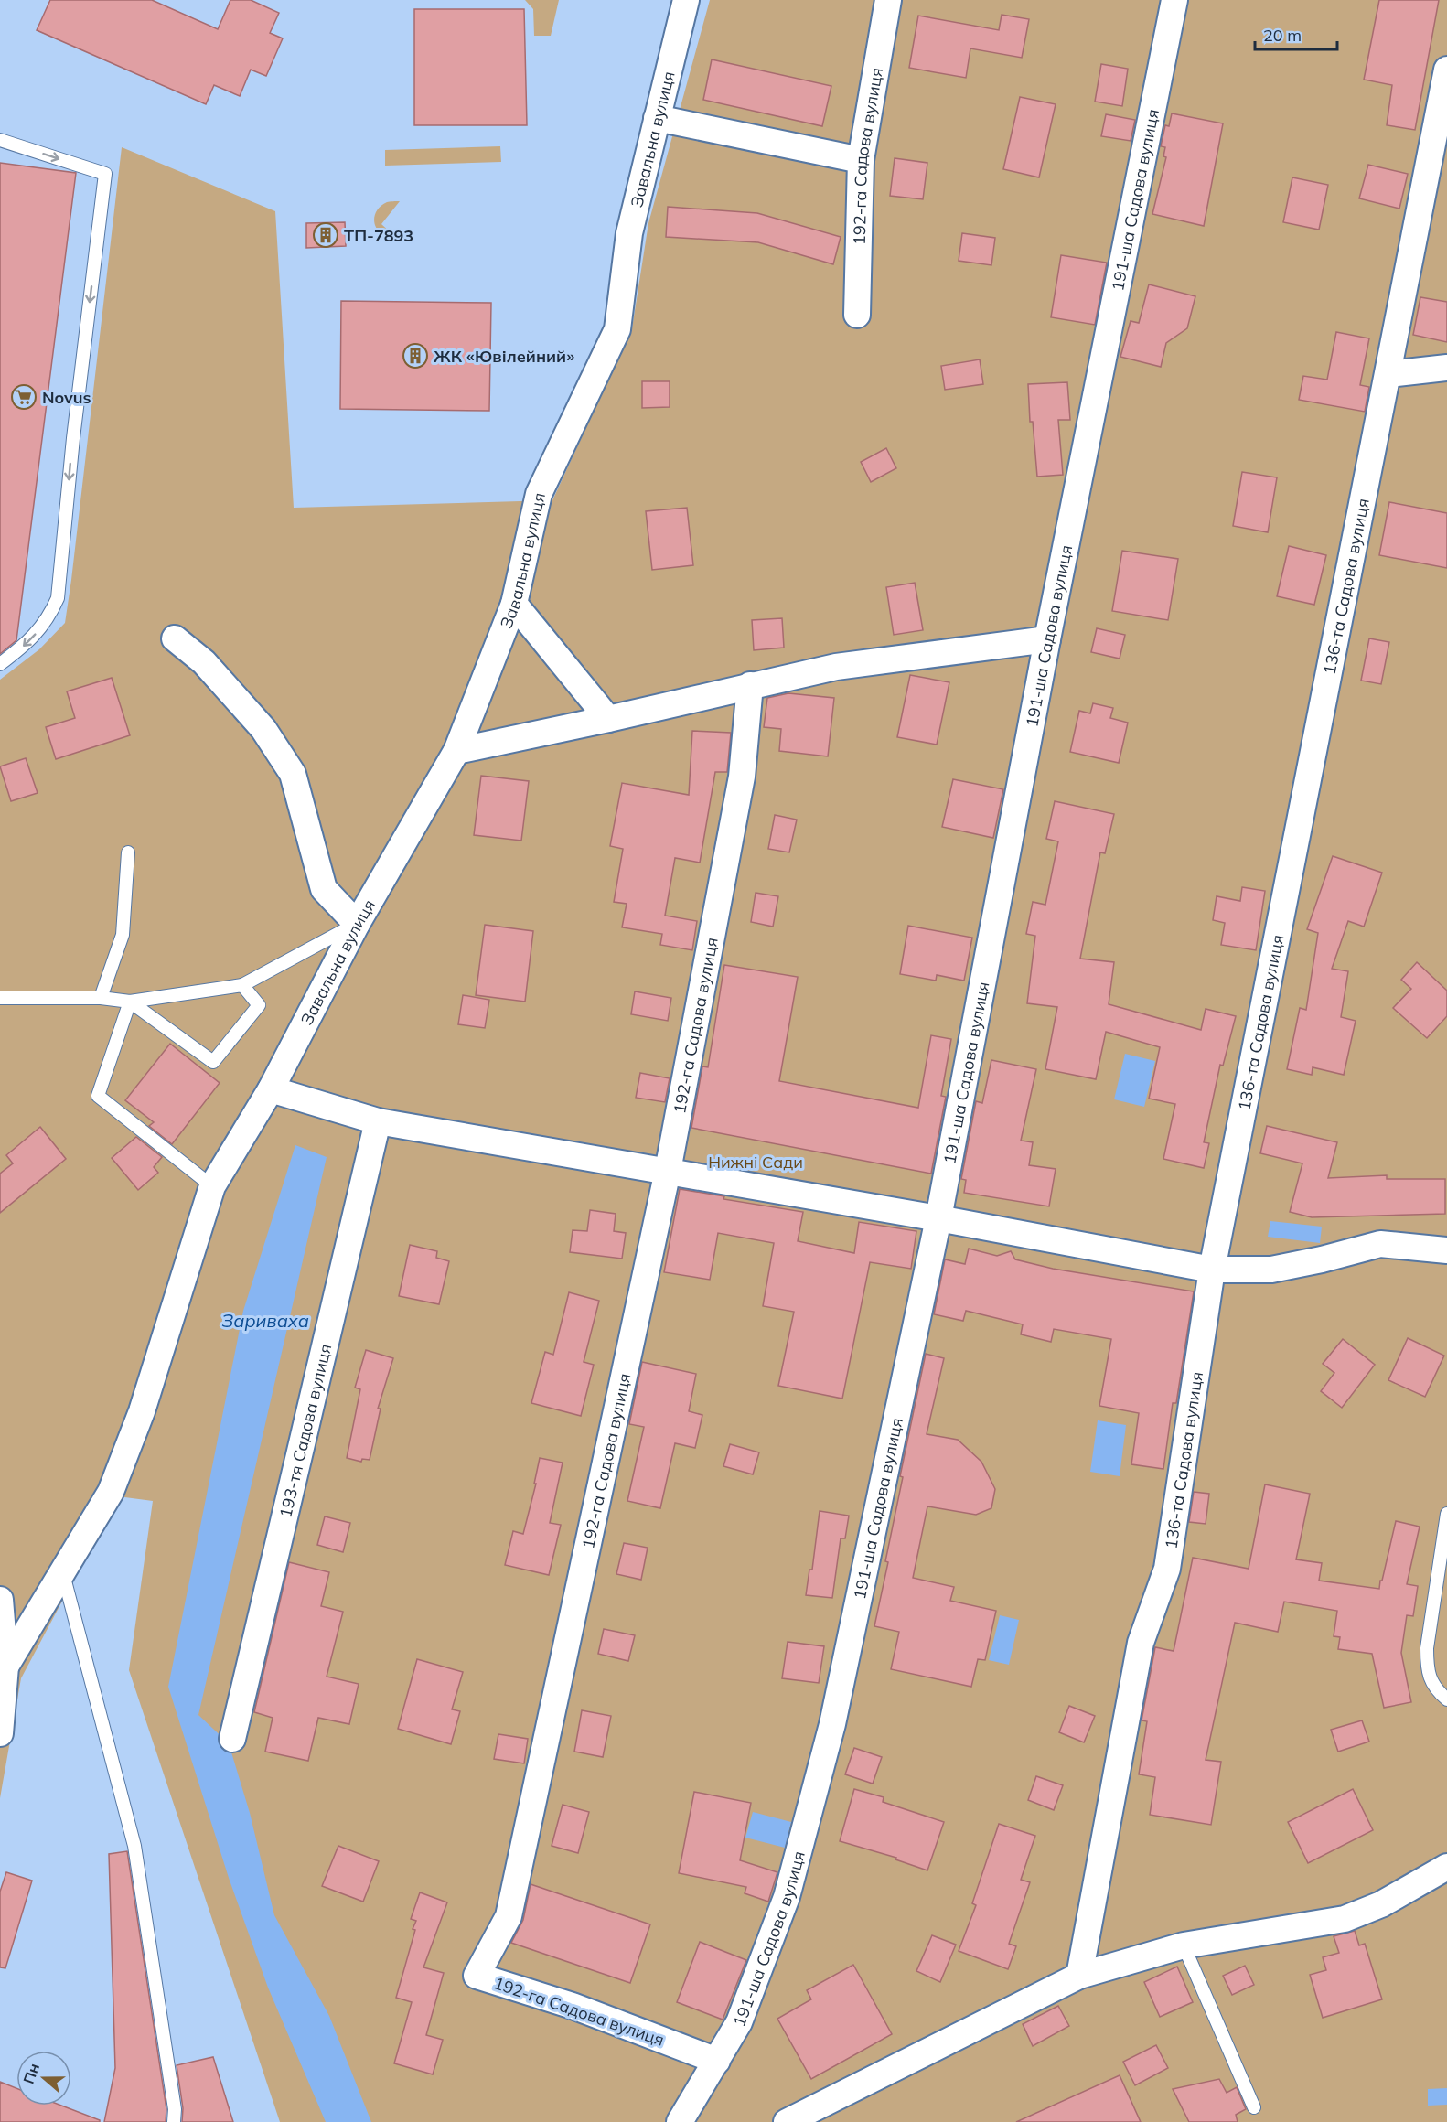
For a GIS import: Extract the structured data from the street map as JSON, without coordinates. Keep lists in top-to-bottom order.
{
  "streets": {
    "street": [
      "Завальна вулиця",
      "192-га Садова вулиця",
      "191-ша Садова вулиця",
      "136-та Садова вулиця",
      "193-тя Садова вулиця"
    ]
  },
  "crossings": [
    ["192-га Садова вулиця", "191-ша Садова вулиця"]
  ],
  "water": ["Зариваха"],
  "parks": ["Нижні Сади"],
  "places": {
    "building": ["ТП-7893", "ЖК «Ювілейний»"],
    "supermarket": ["Novus"]
  },
  "scale_bar": "20 m",
  "north": "left"
}
